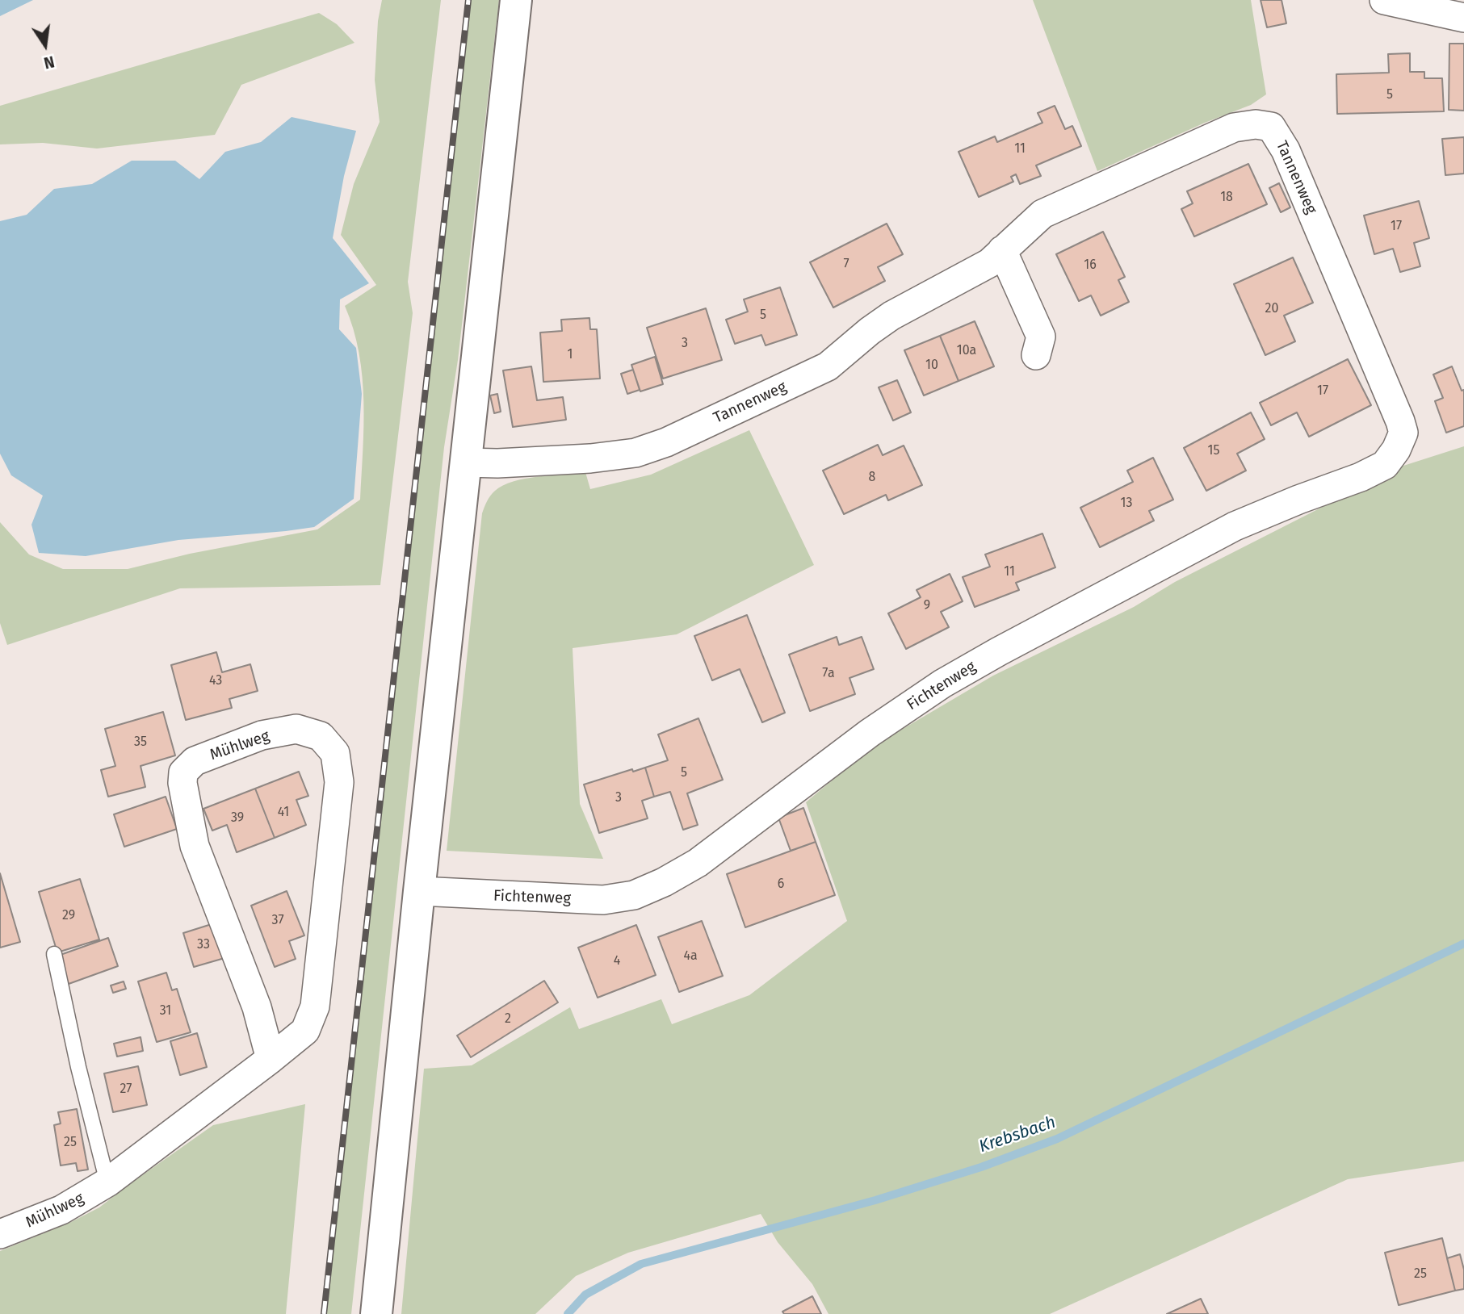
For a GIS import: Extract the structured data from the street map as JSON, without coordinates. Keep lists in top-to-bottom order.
{
  "streets": {
    "street": ["Tannenweg", "Fichtenweg", "Mühlweg"]
  },
  "crossings": [
    ["Tannenweg", "Fichtenweg"]
  ],
  "water": ["Krebsbach"],
  "house_numbers": [
    "5",
    "11",
    "18",
    "17",
    "7",
    "16",
    "20",
    "5",
    "3",
    "10a",
    "1",
    "10",
    "17",
    "15",
    "8",
    "13",
    "11",
    "9",
    "7a",
    "43",
    "35",
    "5",
    "3",
    "41",
    "39",
    "6",
    "29",
    "37",
    "33",
    "4a",
    "4",
    "31",
    "2",
    "27",
    "25",
    "25"
  ],
  "north": "bottom"
}
